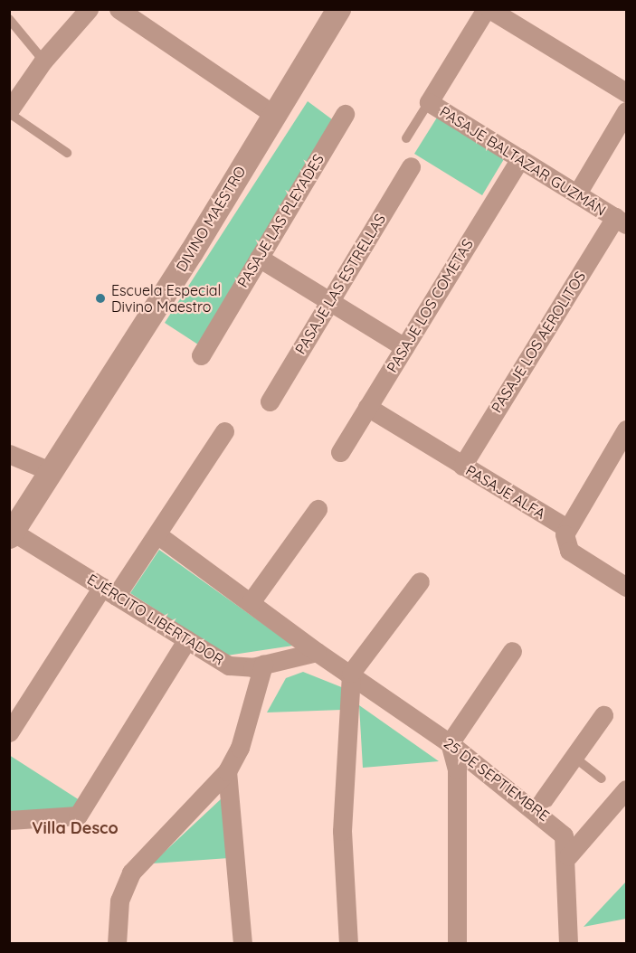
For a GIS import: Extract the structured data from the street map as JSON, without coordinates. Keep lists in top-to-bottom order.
{
  "streets": {
    "street": [
      "PASAJE BALTAZAR GUZMÁN",
      "DIVINO MAESTRO",
      "PASAJE LAS PLEYADES",
      "PASAJE LAS ESTRELLAS",
      "PASAJE LOS COMETAS",
      "PASAJE LOS AEROLITOS",
      "PASAJE ALFA",
      "EJÉRCITO LIBERTADOR",
      "25 DE SEPTIEMBRE"
    ]
  },
  "crossings": [
    ["PASAJE BALTAZAR GUZMÁN", "PASAJE LOS COMETAS"],
    ["PASAJE BALTAZAR GUZMÁN", "PASAJE LOS AEROLITOS"],
    ["DIVINO MAESTRO", "EJÉRCITO LIBERTADOR"],
    ["PASAJE LOS COMETAS", "PASAJE ALFA"],
    ["PASAJE LOS AEROLITOS", "PASAJE ALFA"]
  ],
  "districts": ["Villa Desco"],
  "places": ["Escuela Especial Divino Maestro"]
}
